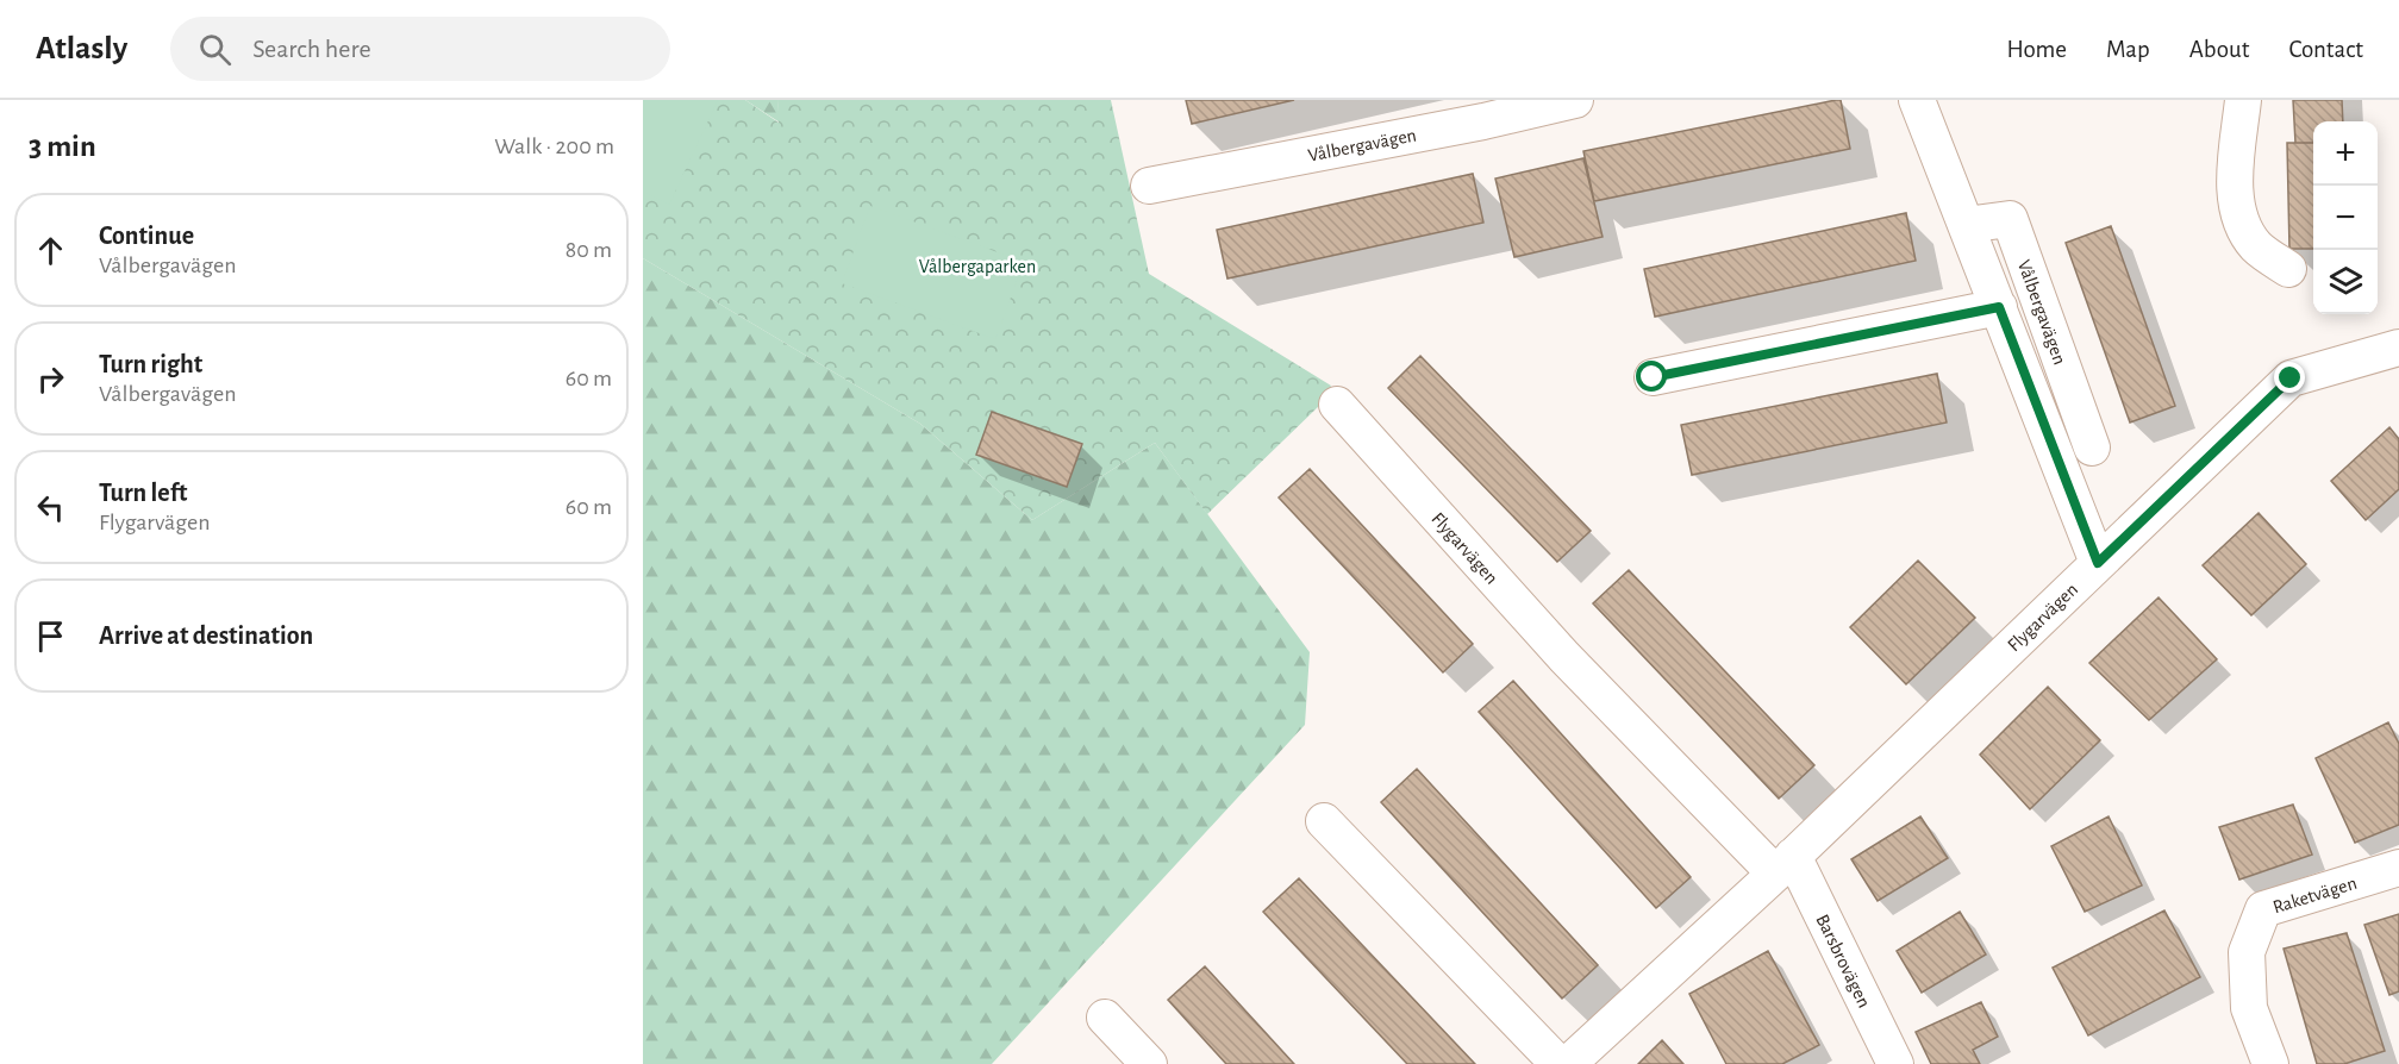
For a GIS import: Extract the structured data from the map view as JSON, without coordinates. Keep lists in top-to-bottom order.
{
  "streets": {
    "street": [
      "Vålbergavägen",
      "Flygarvägen",
      "Raketvägen",
      "Barsbrovägen"
    ]
  },
  "crossings": [
    ["Vålbergavägen", "Flygarvägen"],
    ["Flygarvägen", "Barsbrovägen"]
  ],
  "parks": ["Vålbergaparken"],
  "page": {
    "header": "Atlasly",
    "search": "Search here",
    "nav": [
      "Home",
      "Map",
      "About",
      "Contact"
    ],
    "heading": ["3 min", "Walk · 200 m"],
    "map_buttons": ["+", "−"],
    "list": [
      ["Continue", "Vålbergavägen", "80 m"],
      ["Turn right", "Vålbergavägen", "60 m"],
      ["Turn left", "Flygarvägen", "60 m"],
      "Arrive at destination"
    ]
  }
}
